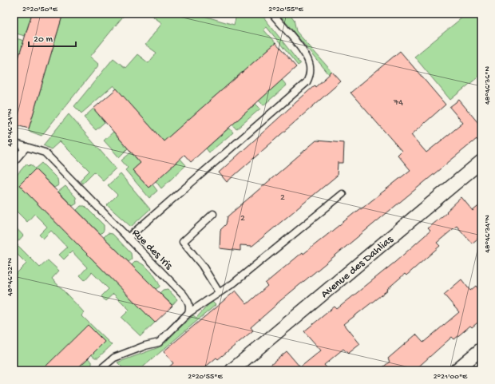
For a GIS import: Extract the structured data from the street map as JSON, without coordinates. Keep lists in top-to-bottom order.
{
  "streets": {
    "street": ["Avenue des Dahlias"],
    "lane": ["Rue des Iris"]
  },
  "house_numbers": ["74", "2", "2"],
  "scale_bar": "20 m",
  "coordinates": [
    "2°20'50\"E",
    "2°20'55\"E",
    "48°46'36\"N",
    "48°46'34\"N",
    "48°46'32\"N",
    "2°21'00\"E"
  ]
}
